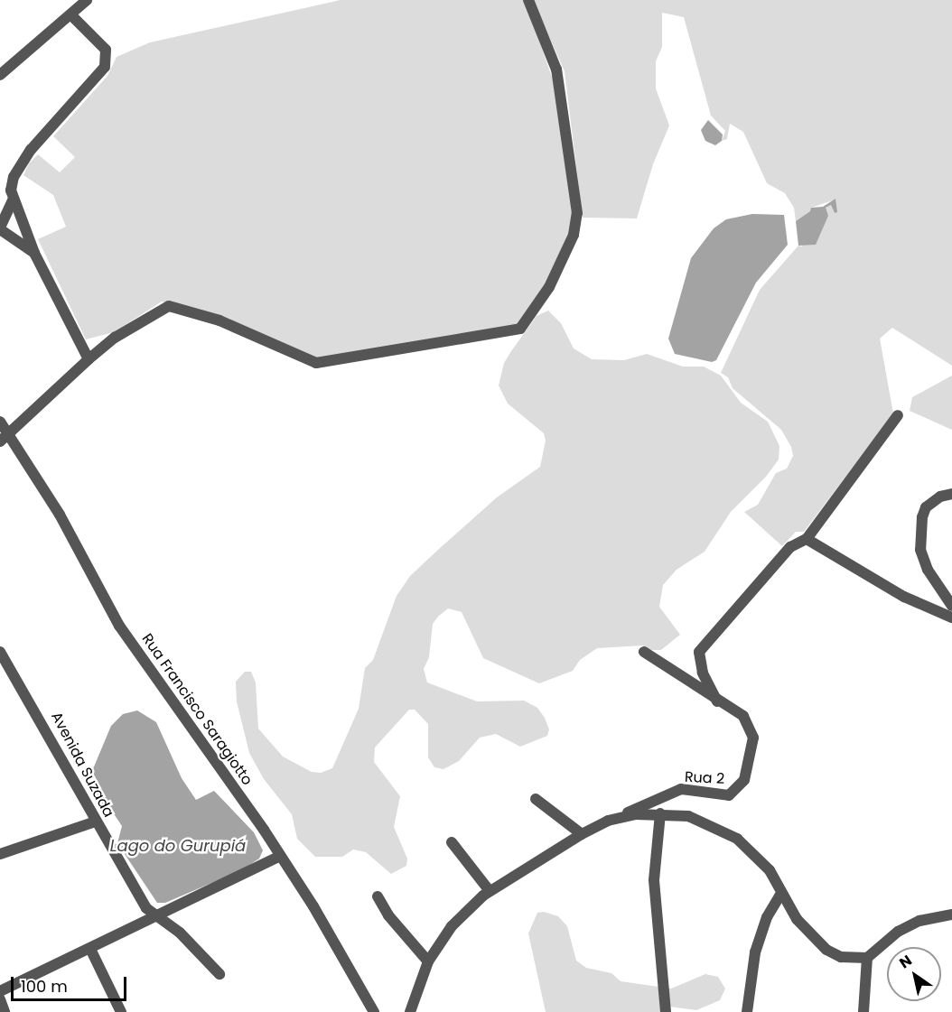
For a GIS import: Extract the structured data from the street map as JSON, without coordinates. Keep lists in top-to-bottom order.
{
  "streets": {
    "street": ["Rua Francisco Saragiotto", "Avenida Suzada", "Rua 2"]
  },
  "water": ["Lago do Gurupiá"],
  "scale_bar": "100 m",
  "north": "top left"
}
